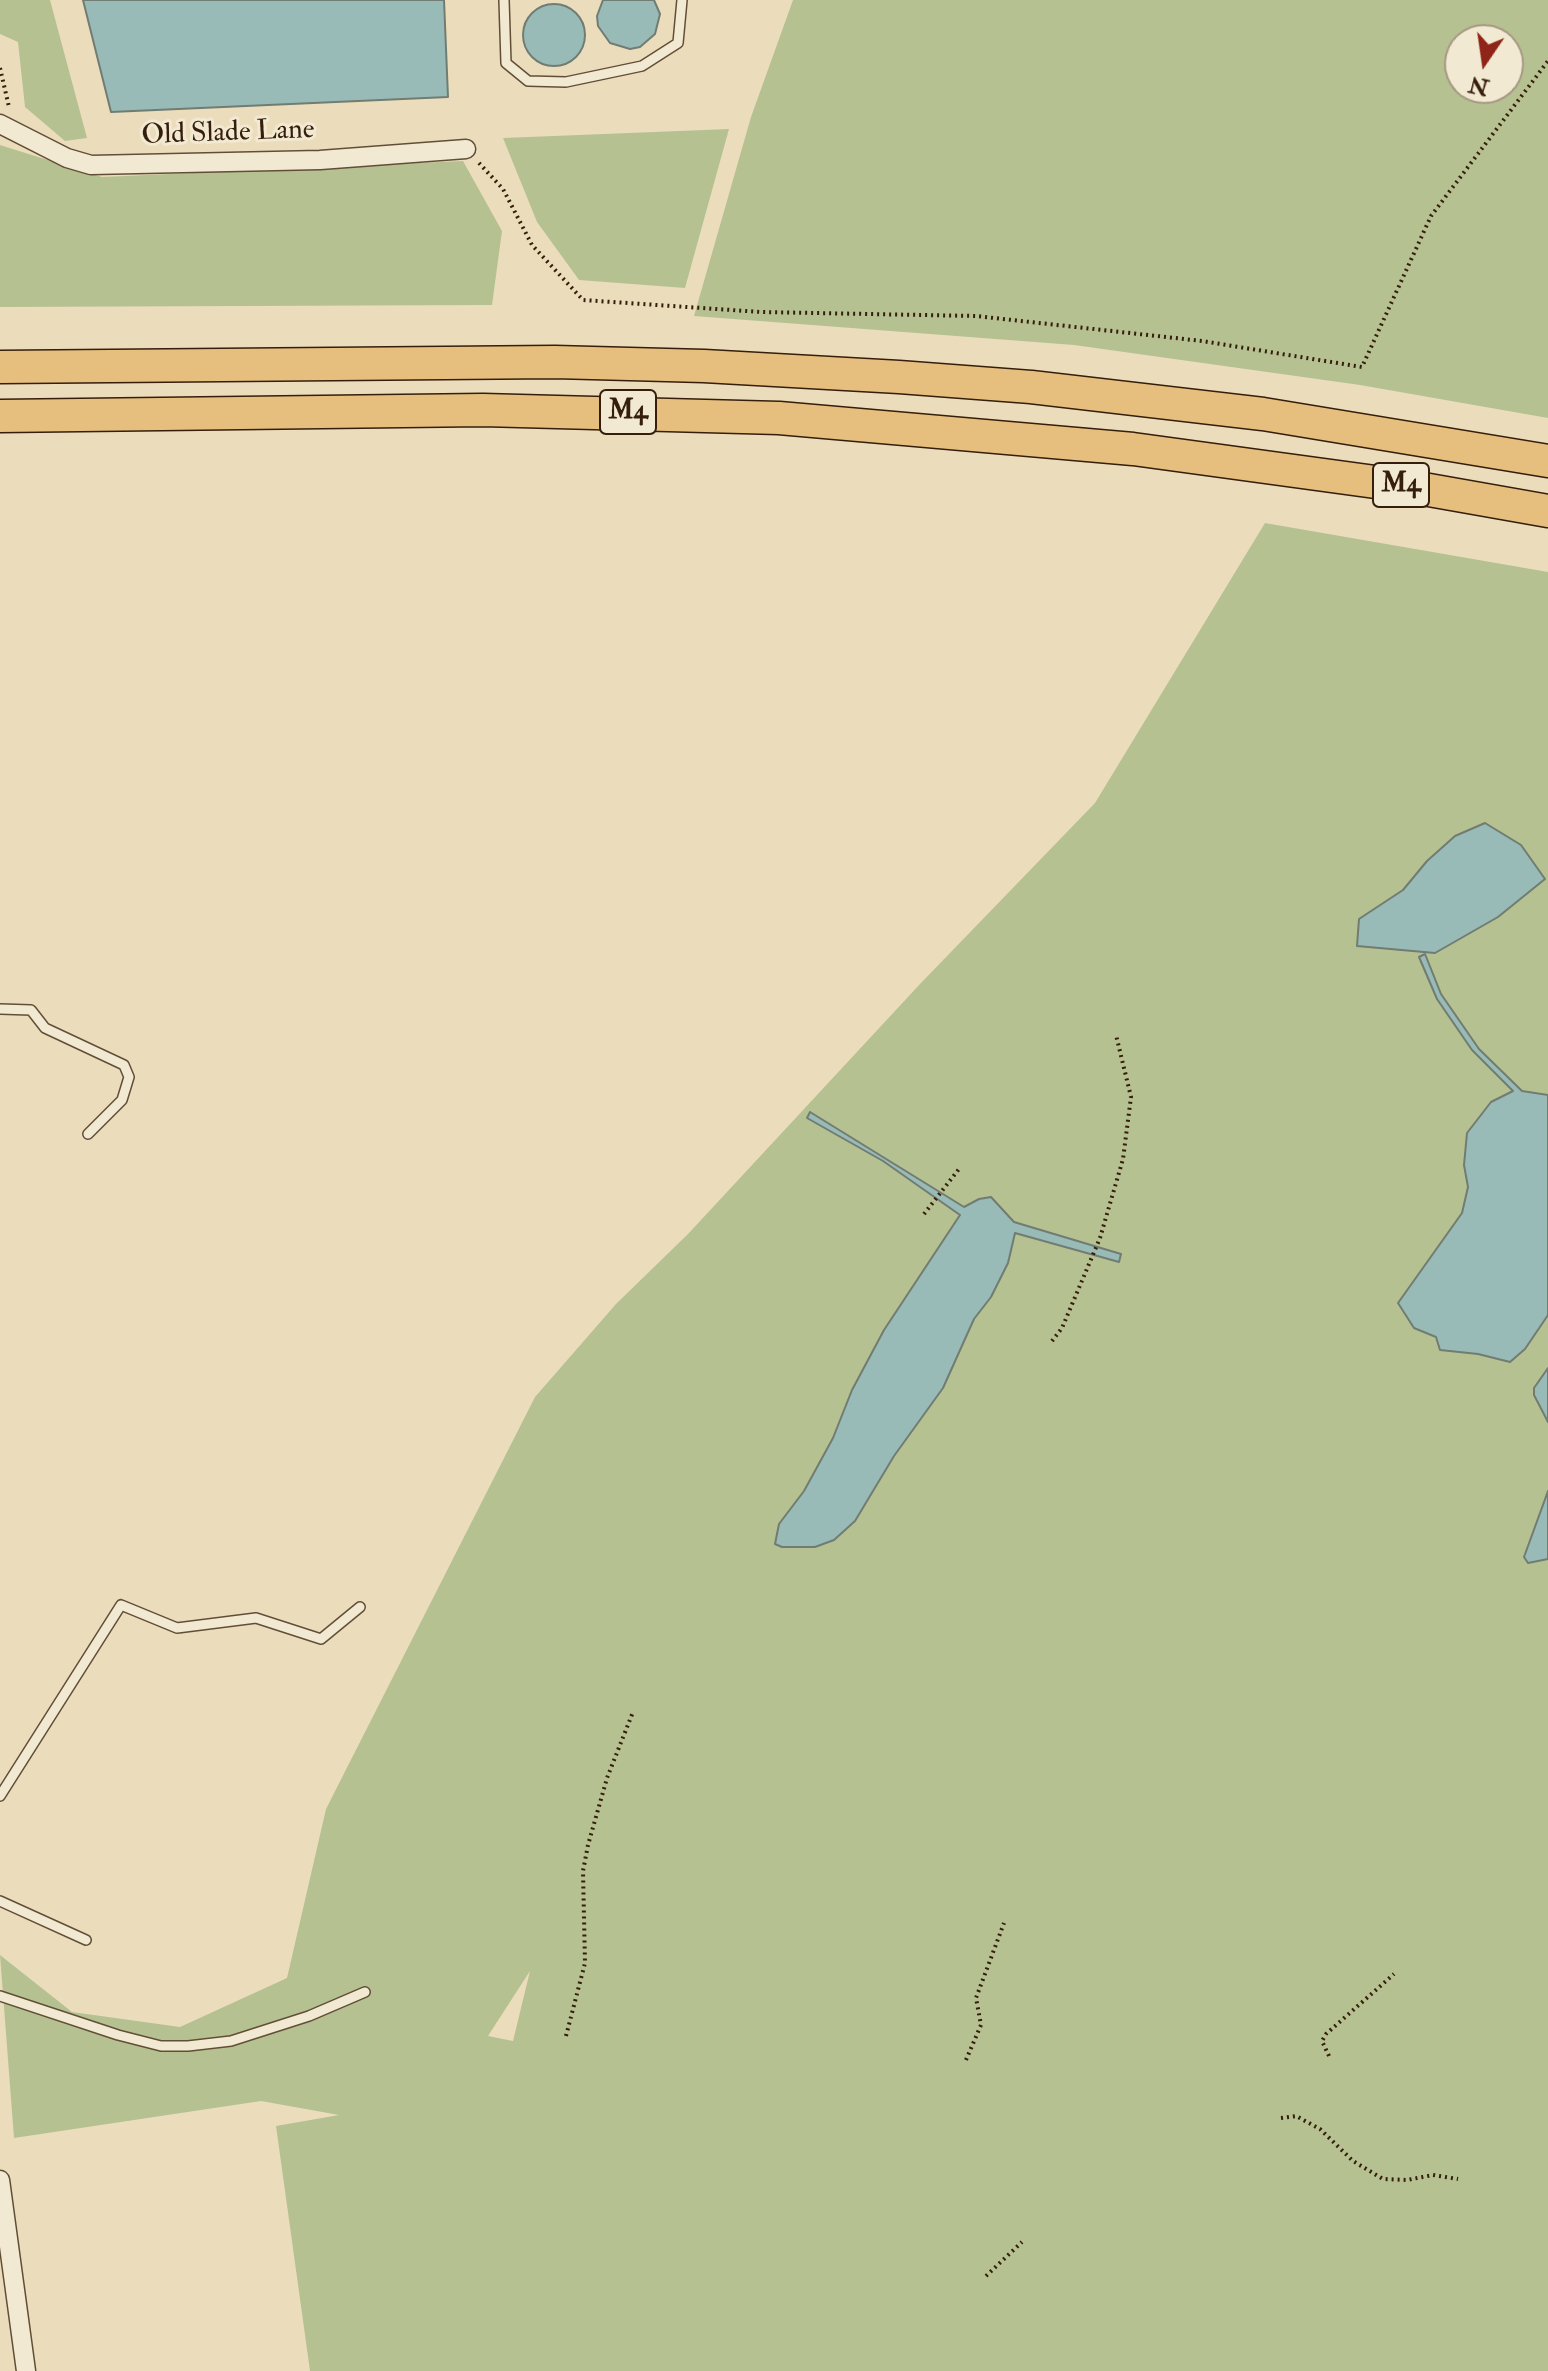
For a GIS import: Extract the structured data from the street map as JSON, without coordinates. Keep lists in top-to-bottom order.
{
  "streets": {
    "highway": ["M4"],
    "street": ["Old Slade Lane"]
  },
  "north": "bottom"
}
